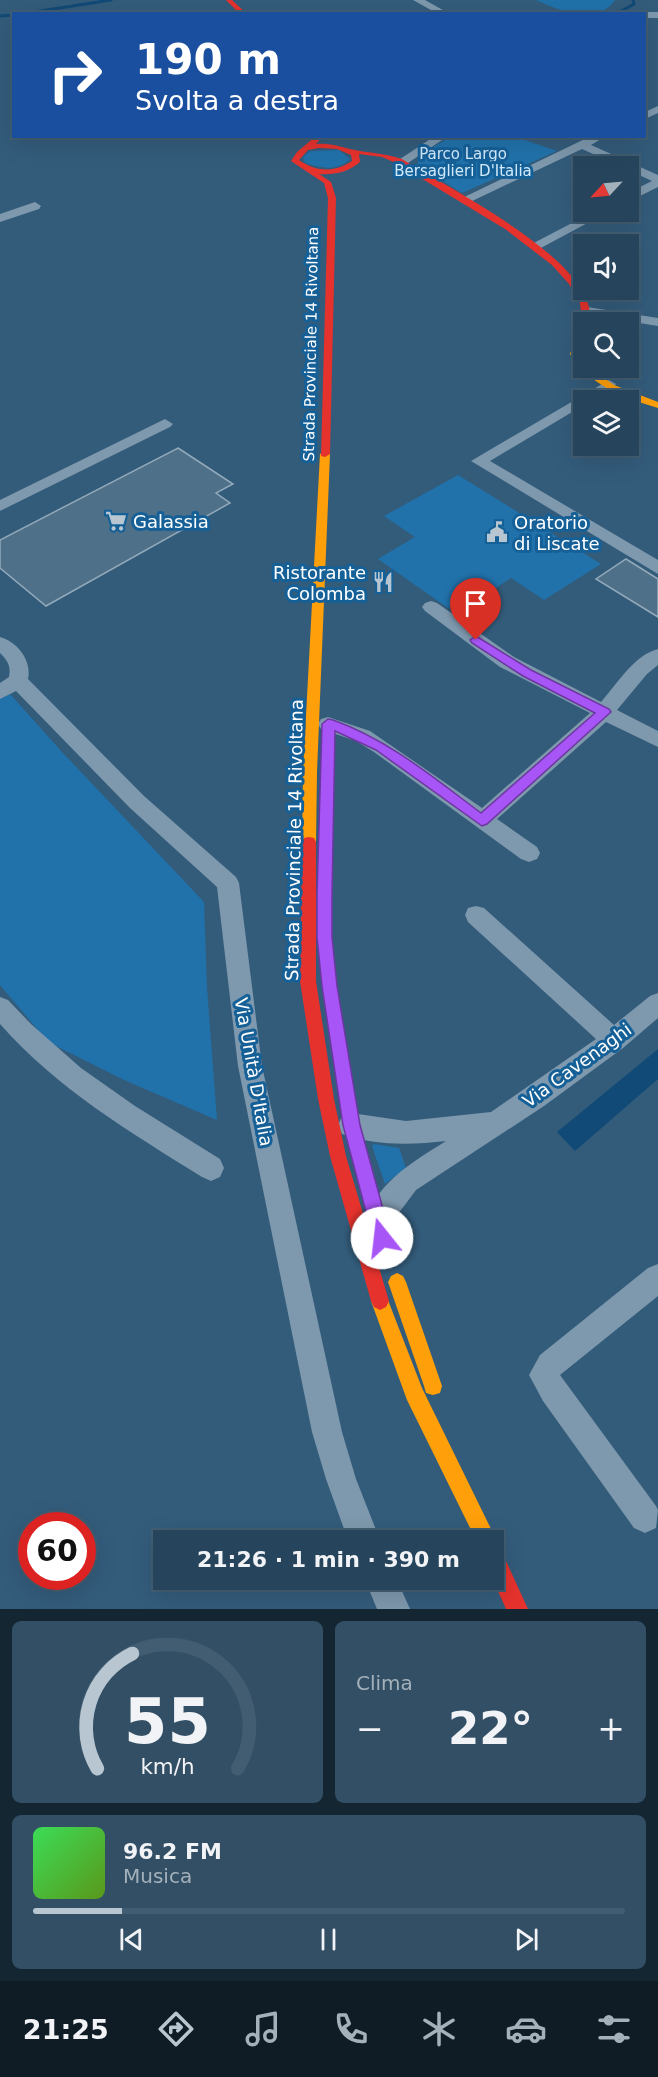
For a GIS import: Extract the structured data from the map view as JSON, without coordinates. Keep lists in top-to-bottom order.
{
  "streets": {
    "main road": ["Strada Provinciale 14 Rivoltana"],
    "street": ["Via Cavenaghi", "Via Unità D'Italia"]
  },
  "parks": ["Parco Largo Bersaglieri D'Italia"],
  "places": {
    "supermarket": ["Galassia"],
    "public building": ["Oratorio di Liscate"],
    "restaurant": ["Ristorante Colomba"]
  },
  "north": "bottom left",
  "page": {
    "turn": ["190 m", "Svolta a destra"],
    "limit": "60",
    "trip": "21:26 · 1 min · 390 m",
    "tile": "Clima",
    "heat": ["−", "22°", "+"],
    "song": ["96.2 FM", "Musica"],
    "tabs": "21:25",
    "gauge": ["55", "km/h"]
  }
}
